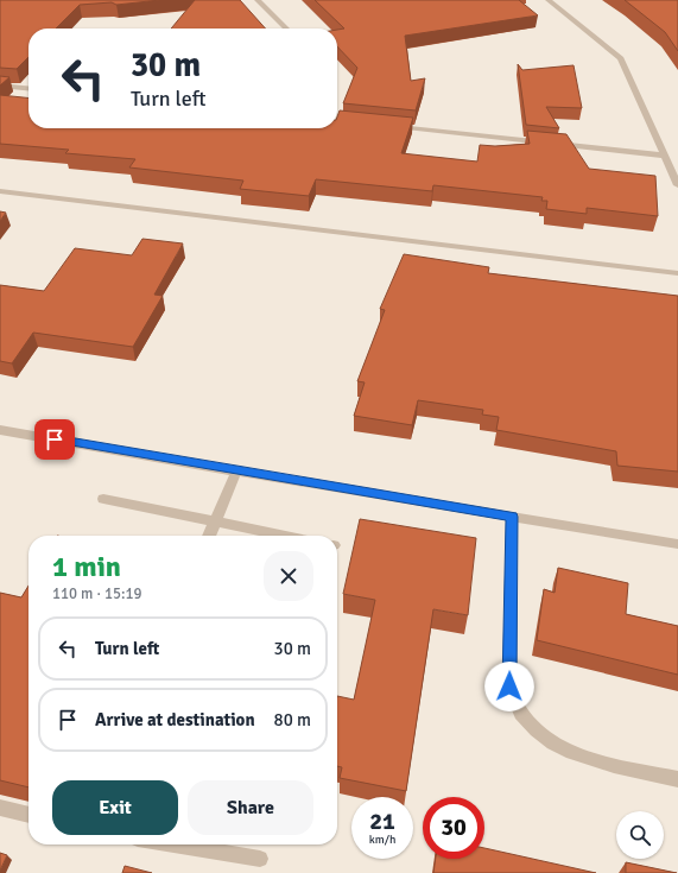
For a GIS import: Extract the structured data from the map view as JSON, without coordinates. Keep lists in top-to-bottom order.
{
  "page": {
    "turn": ["30 m", "Turn left"],
    "heading": ["1 min", "110 m · 15:19"],
    "list": [
      {
        "name": "Turn left",
        "value": "30 m"
      },
      {
        "name": "Arrive at destination",
        "value": "80 m"
      }
    ],
    "buttons": ["Exit", "Share"],
    "speed": "21 km/h",
    "limit": "30"
  }
}
